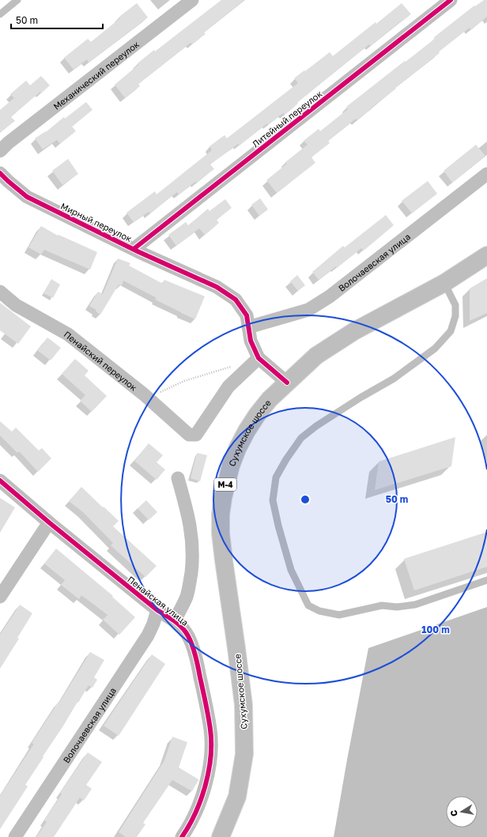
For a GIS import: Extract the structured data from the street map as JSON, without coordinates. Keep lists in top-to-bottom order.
{
  "streets": {
    "highway": ["Сухумское шоссе", "М-4"],
    "street": [
      "Механический переулок",
      "Литейный переулок",
      "Мирный переулок",
      "Волочаевская улица",
      "Пенайский переулок",
      "Пенайская улица"
    ]
  },
  "crossings": [
    ["Литейный переулок", "Мирный переулок"],
    ["Мирный переулок", "Волочаевская улица"],
    ["Мирный переулок", "Пенайский переулок"],
    ["Мирный переулок", "Сухумское шоссе"],
    ["Волочаевская улица", "Пенайская улица"]
  ],
  "scale_bar": "50 m",
  "north": "left",
  "rings": ["50 m", "100 m"]
}
